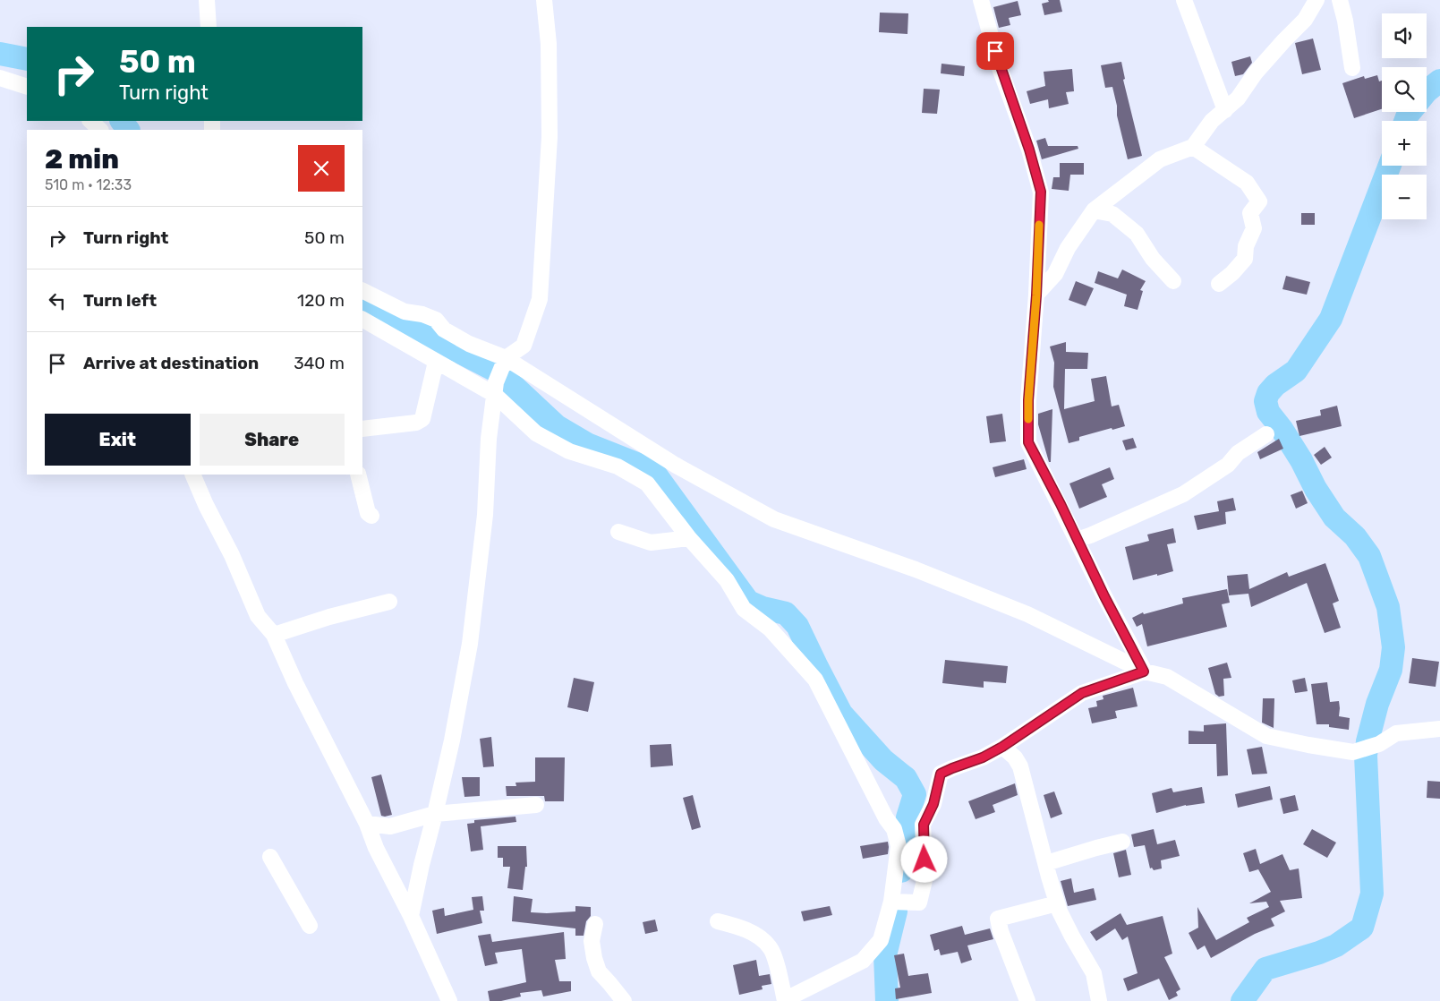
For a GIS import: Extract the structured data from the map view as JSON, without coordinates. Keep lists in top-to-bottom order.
{
  "page": {
    "map_buttons": ["+", "−"],
    "turn": ["50 m", "Turn right"],
    "heading": ["2 min", "510 m · 12:33"],
    "list": [
      {
        "name": "Turn right",
        "value": "50 m"
      },
      {
        "name": "Turn left",
        "value": "120 m"
      },
      {
        "name": "Arrive at destination",
        "value": "340 m"
      }
    ],
    "buttons": ["Exit", "Share"]
  }
}
